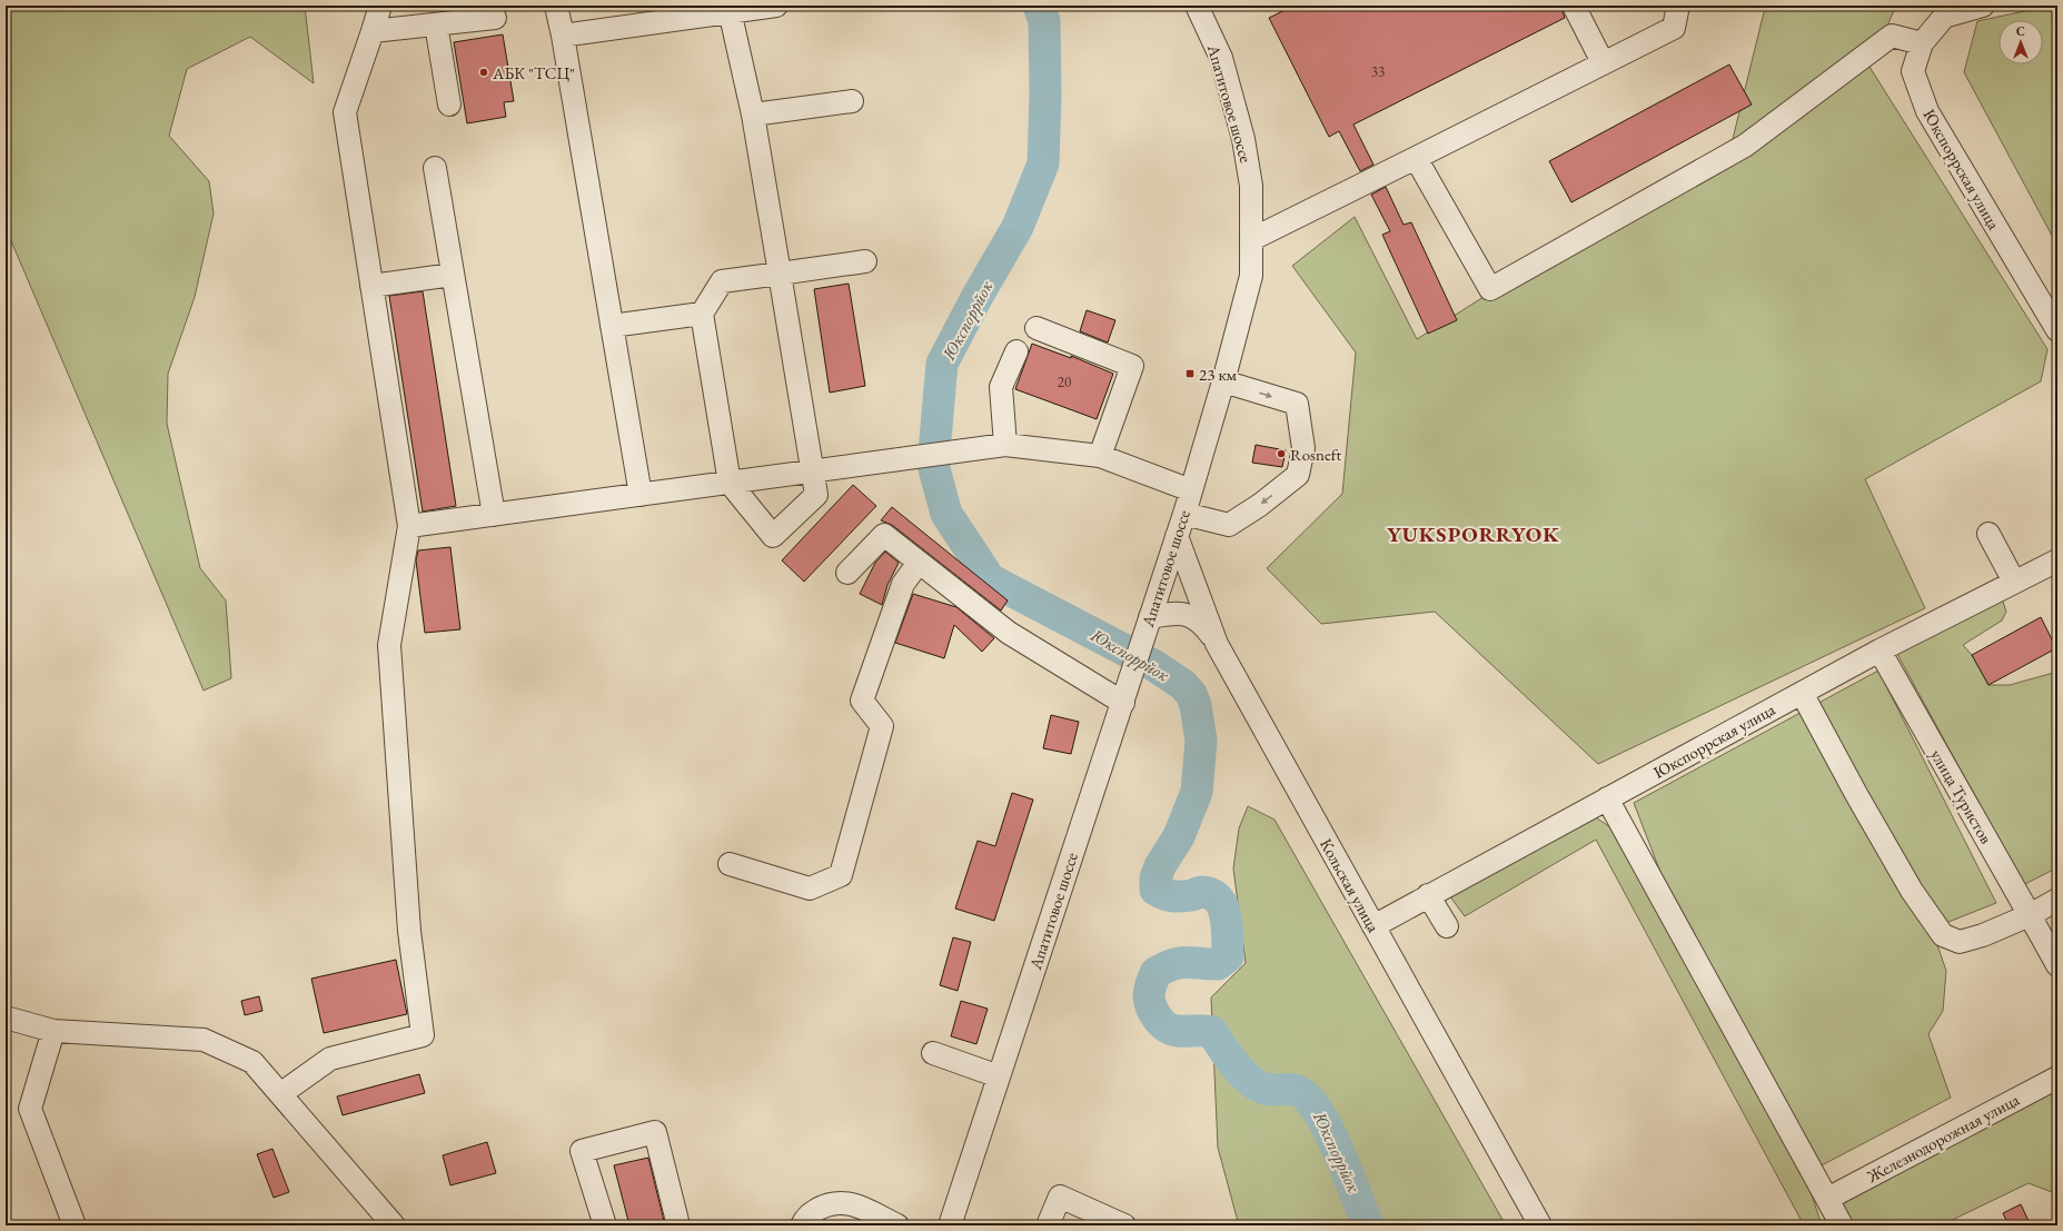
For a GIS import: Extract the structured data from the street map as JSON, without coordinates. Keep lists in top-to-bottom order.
{
  "streets": {
    "street": [
      "Апатитовое шоссе",
      "Юкспоррская улица",
      "улица Туристов",
      "Кольская улица",
      "Железнодорожная улица"
    ]
  },
  "crossings": [
    ["Апатитовое шоссе", "Кольская улица"],
    ["Юкспоррская улица", "улица Туристов"],
    ["Юкспоррская улица", "Кольская улица"]
  ],
  "districts": ["YUKSPORRYOK"],
  "water": ["Юкспоррйок"],
  "places": {
    "other": ["АБК \"ТСЦ\"", "Rosneft"],
    "transit": ["23 км"]
  },
  "house_numbers": ["33", "20"],
  "north": "top"
}
